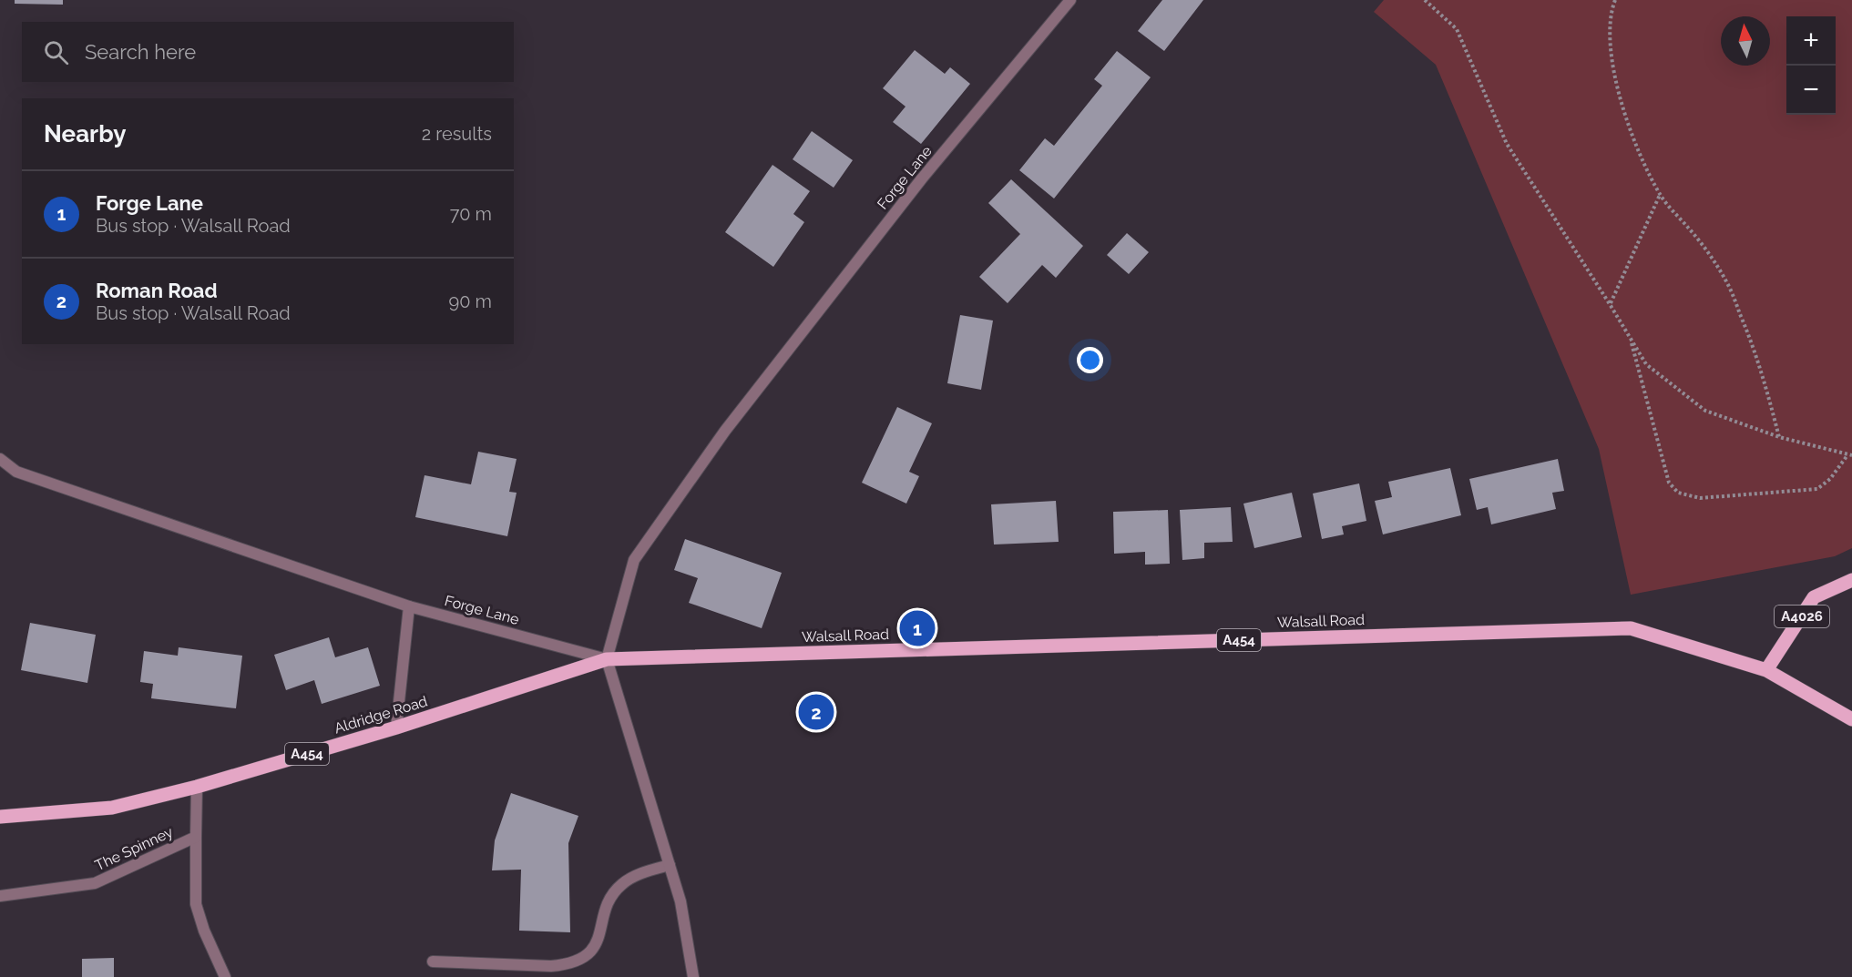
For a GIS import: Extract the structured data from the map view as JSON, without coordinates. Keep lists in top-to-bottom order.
{
  "streets": {
    "main road": [
      "A4026",
      "Walsall Road",
      "A454",
      "Aldridge Road"
    ],
    "street": ["Forge Lane", "The Spinney"]
  },
  "crossings": [
    ["Forge Lane", "Walsall Road"],
    ["Forge Lane", "Aldridge Road"],
    ["A4026", "Walsall Road"],
    ["Walsall Road", "Aldridge Road"],
    ["Aldridge Road", "The Spinney"]
  ],
  "north": "top",
  "page": {
    "map_buttons": ["+", "−"],
    "search": "Search here",
    "heading": ["Nearby", "2 results"],
    "list": [
      {
        "mark": "1",
        "name": "Forge Lane",
        "note": "Bus stop · Walsall Road",
        "value": "70 m"
      },
      {
        "mark": "2",
        "name": "Roman Road",
        "note": "Bus stop · Walsall Road",
        "value": "90 m"
      }
    ],
    "pins": ["1", "2"]
  }
}
